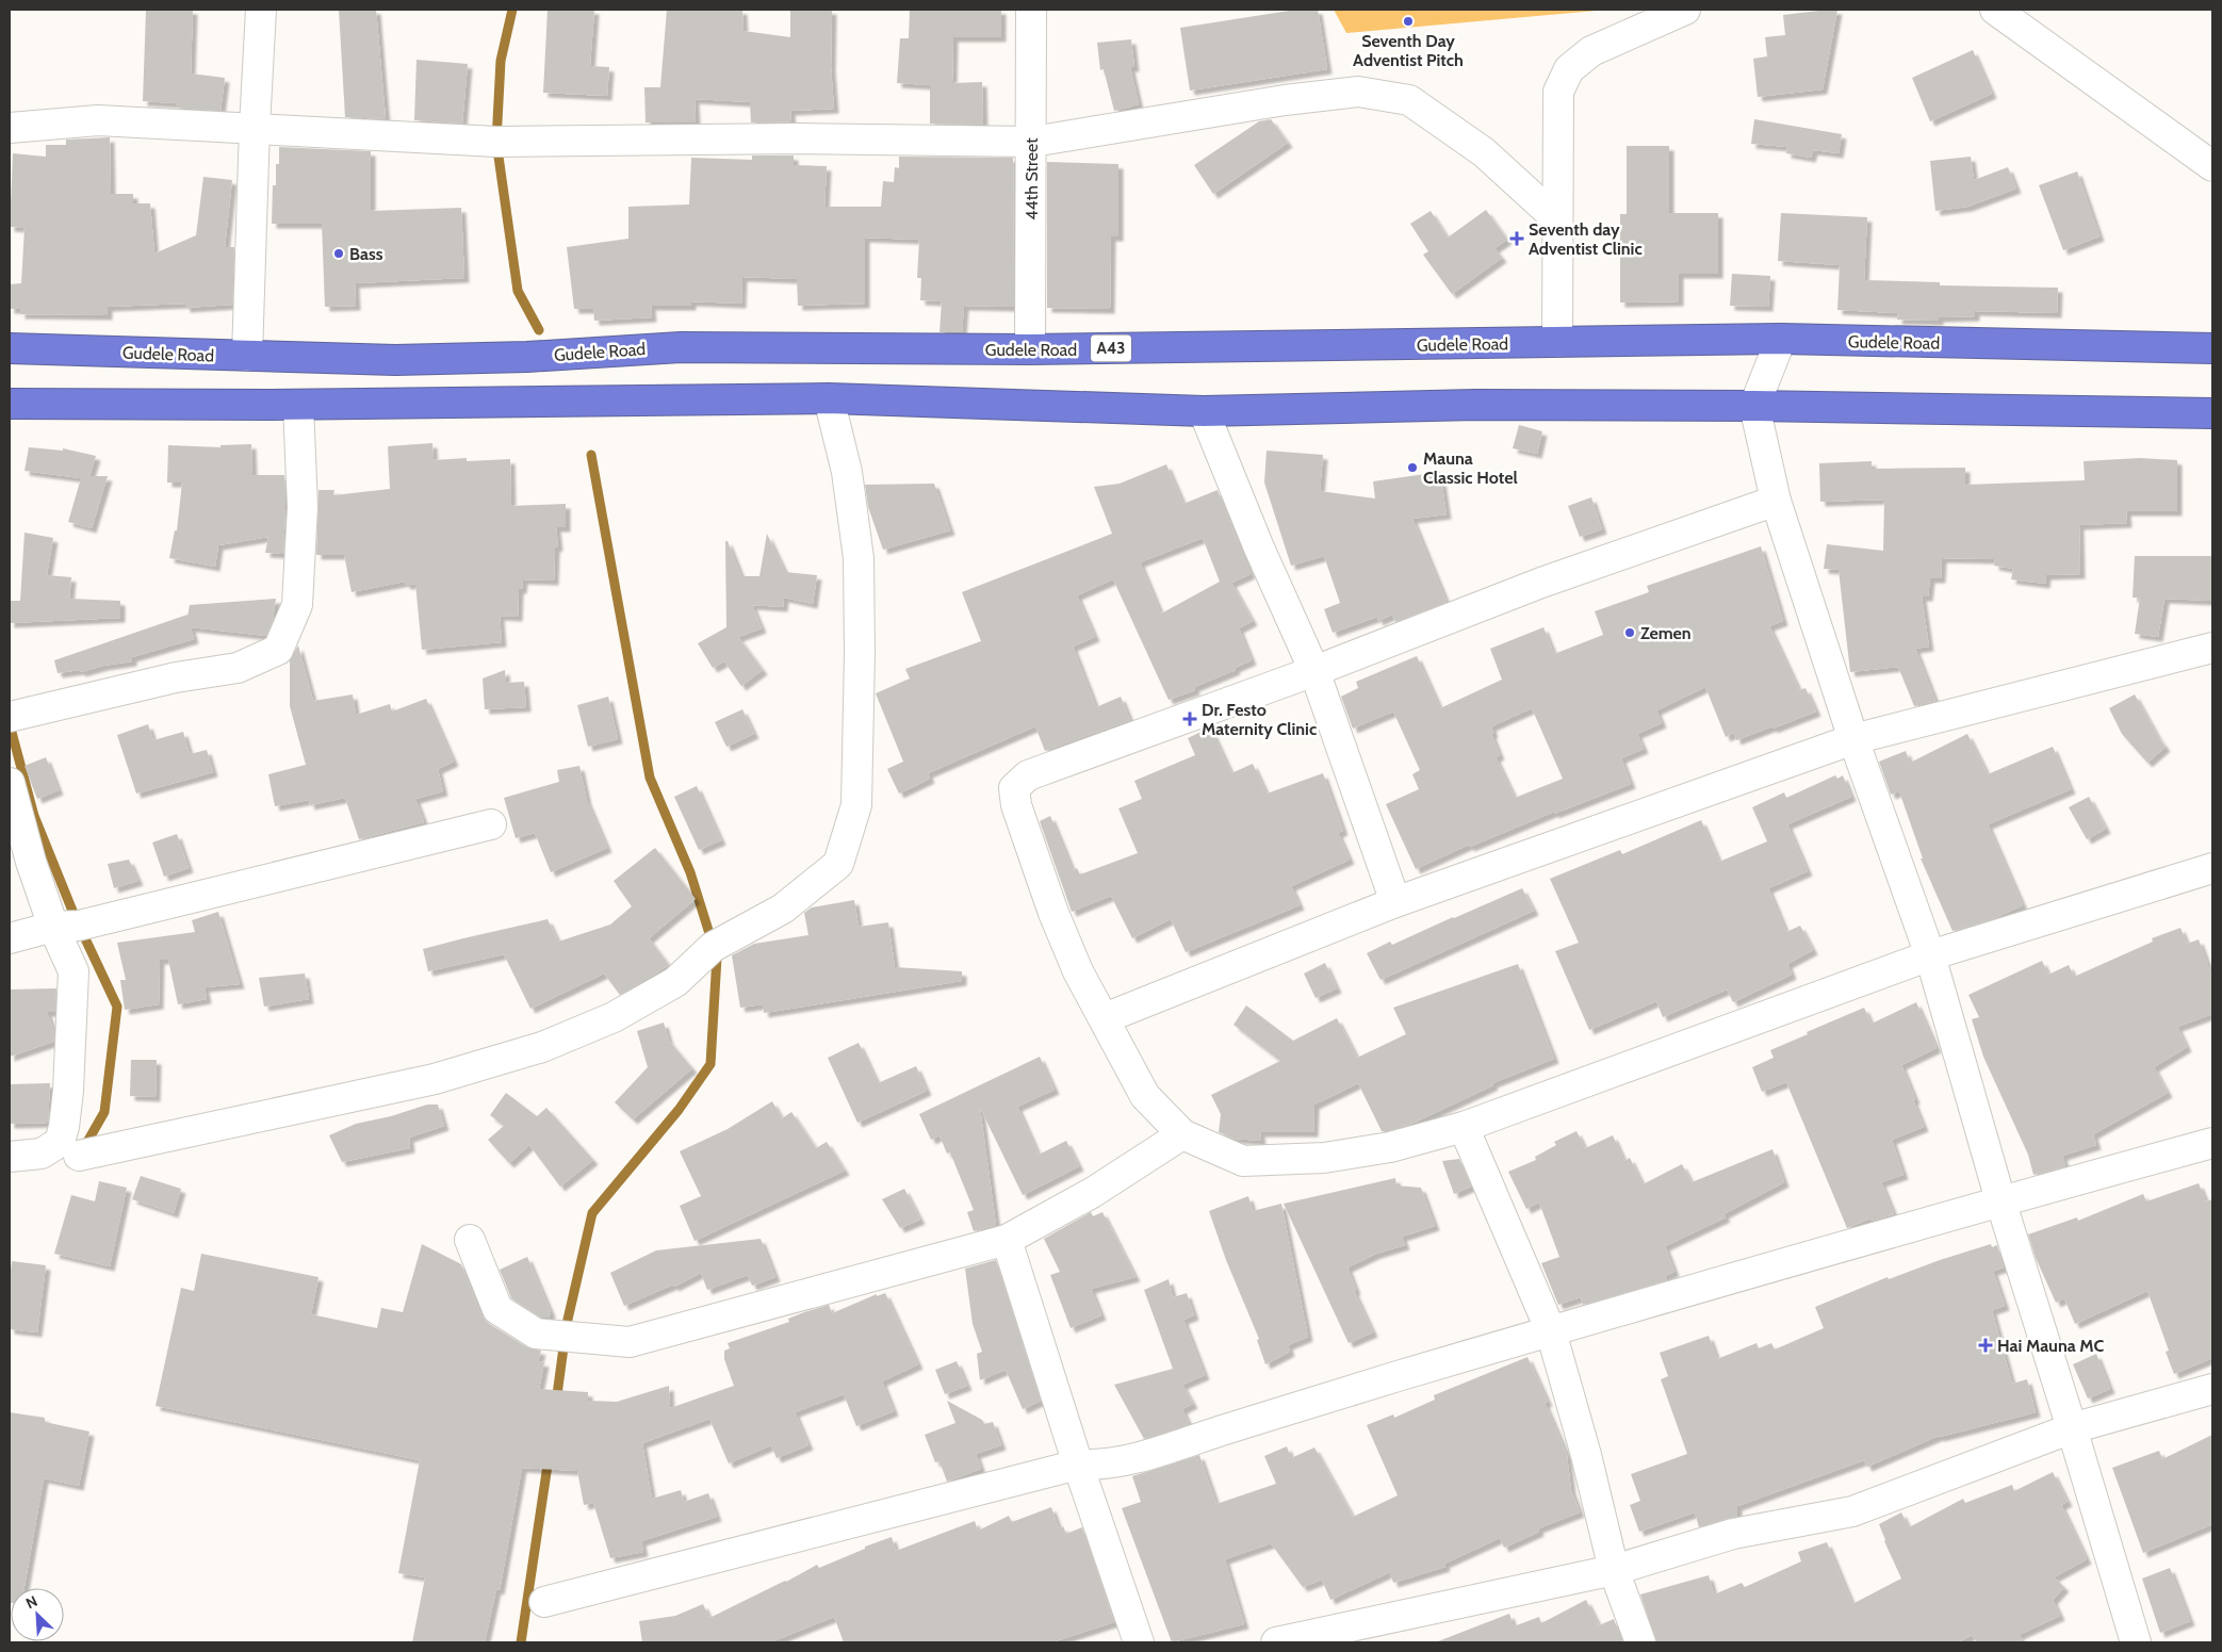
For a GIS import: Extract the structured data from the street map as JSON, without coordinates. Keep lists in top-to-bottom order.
{
  "streets": {
    "highway": ["Gudele Road", "A43"],
    "street": ["44th Street"]
  },
  "crossings": [
    ["44th Street", "Gudele Road"]
  ],
  "places": {
    "other": [
      "Seventh Day Adventist Pitch",
      "Bass",
      "Mauna Classic Hotel",
      "Zemen"
    ],
    "health": ["Seventh day Adventist Clinic", "Dr. Festo Maternity Clinic", "Hai Mauna MC"]
  },
  "north": "top left"
}
